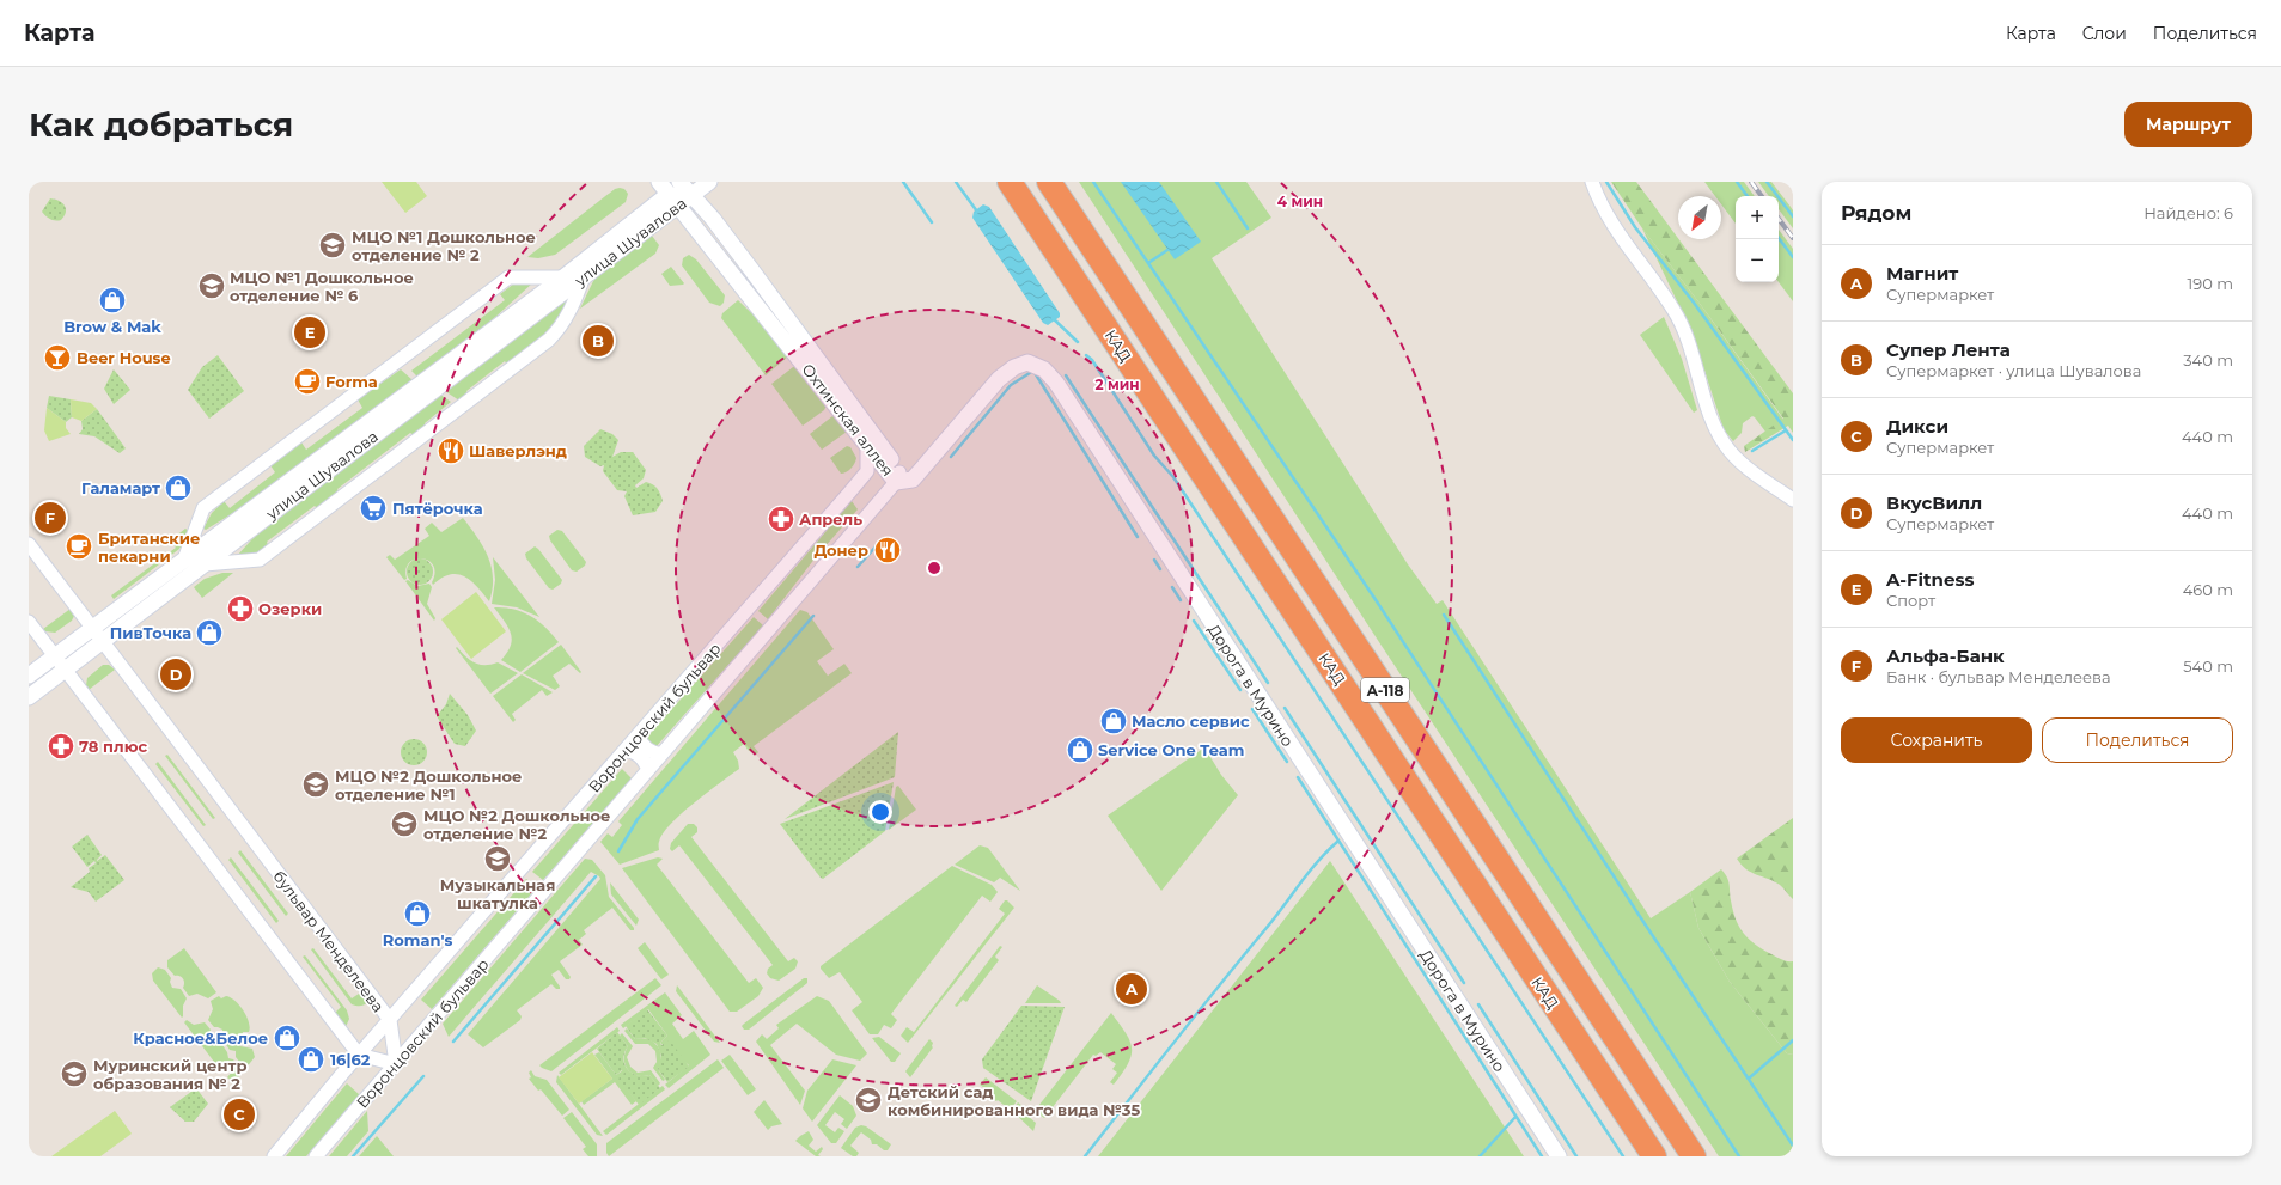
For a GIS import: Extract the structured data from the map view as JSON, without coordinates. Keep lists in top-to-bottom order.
{
  "streets": {
    "highway": ["КАД", "А-118"],
    "street": [
      "улица Шувалова",
      "Охтинская аллея",
      "Дорога в Мурино",
      "Воронцовский бульвар",
      "бульвар Менделеева"
    ]
  },
  "crossings": [
    ["улица Шувалова", "Охтинская аллея"],
    ["улица Шувалова", "бульвар Менделеева"],
    ["Охтинская аллея", "Дорога в Мурино"],
    ["Охтинская аллея", "Воронцовский бульвар"],
    ["Дорога в Мурино", "Воронцовский бульвар"],
    ["Воронцовский бульвар", "бульвар Менделеева"]
  ],
  "places": {
    "school or university": [
      "МЦО №1 Дошкольное отделение № 2",
      "МЦО №1 Дошкольное отделение № 6",
      "МЦО №2 Дошкольное отделение №1",
      "МЦО №2 Дошкольное отделение №2",
      "Музыкальная шкатулка",
      "Муринский центр образования № 2",
      "Детский сад комбинированного вида №35"
    ],
    "shop": [
      "Brow & Mak",
      "Галамарт",
      "ПивТочка",
      "Масло сервис",
      "Service One Team",
      "Roman's",
      "Красное&Белое",
      "16|62"
    ],
    "bar": ["Beer House"],
    "cafe": ["Forma", "Британские пекарни"],
    "restaurant": ["Шаверлэнд", "Донер"],
    "supermarket": ["Пятёрочка"],
    "pharmacy": ["Апрель", "Озерки", "78 плюс"]
  },
  "north": "bottom left",
  "page": {
    "header": "Карта",
    "nav": ["Карта", "Слои", "Поделиться"],
    "buttons": [
      "Маршрут",
      ["Сохранить", "Поделиться"]
    ],
    "title": "Как добраться",
    "heading": ["Рядом", "Найдено: 6"],
    "map_buttons": ["+", "−"],
    "list": [
      {
        "mark": "A",
        "name": "Магнит",
        "note": "Супермаркет",
        "value": "190 m"
      },
      {
        "mark": "B",
        "name": "Супер Лента",
        "note": "Супермаркет · улица Шувалова",
        "value": "340 m"
      },
      {
        "mark": "C",
        "name": "Дикси",
        "note": "Супермаркет",
        "value": "440 m"
      },
      {
        "mark": "D",
        "name": "ВкусВилл",
        "note": "Супермаркет",
        "value": "440 m"
      },
      {
        "mark": "E",
        "name": "A-Fitness",
        "note": "Спорт",
        "value": "460 m"
      },
      {
        "mark": "F",
        "name": "Альфа-Банк",
        "note": "Банк · бульвар Менделеева",
        "value": "540 m"
      }
    ],
    "pins": [
      "E",
      "B",
      "F",
      "D",
      "A",
      "C"
    ]
  },
  "rings": ["4 мин", "2 мин"]
}
